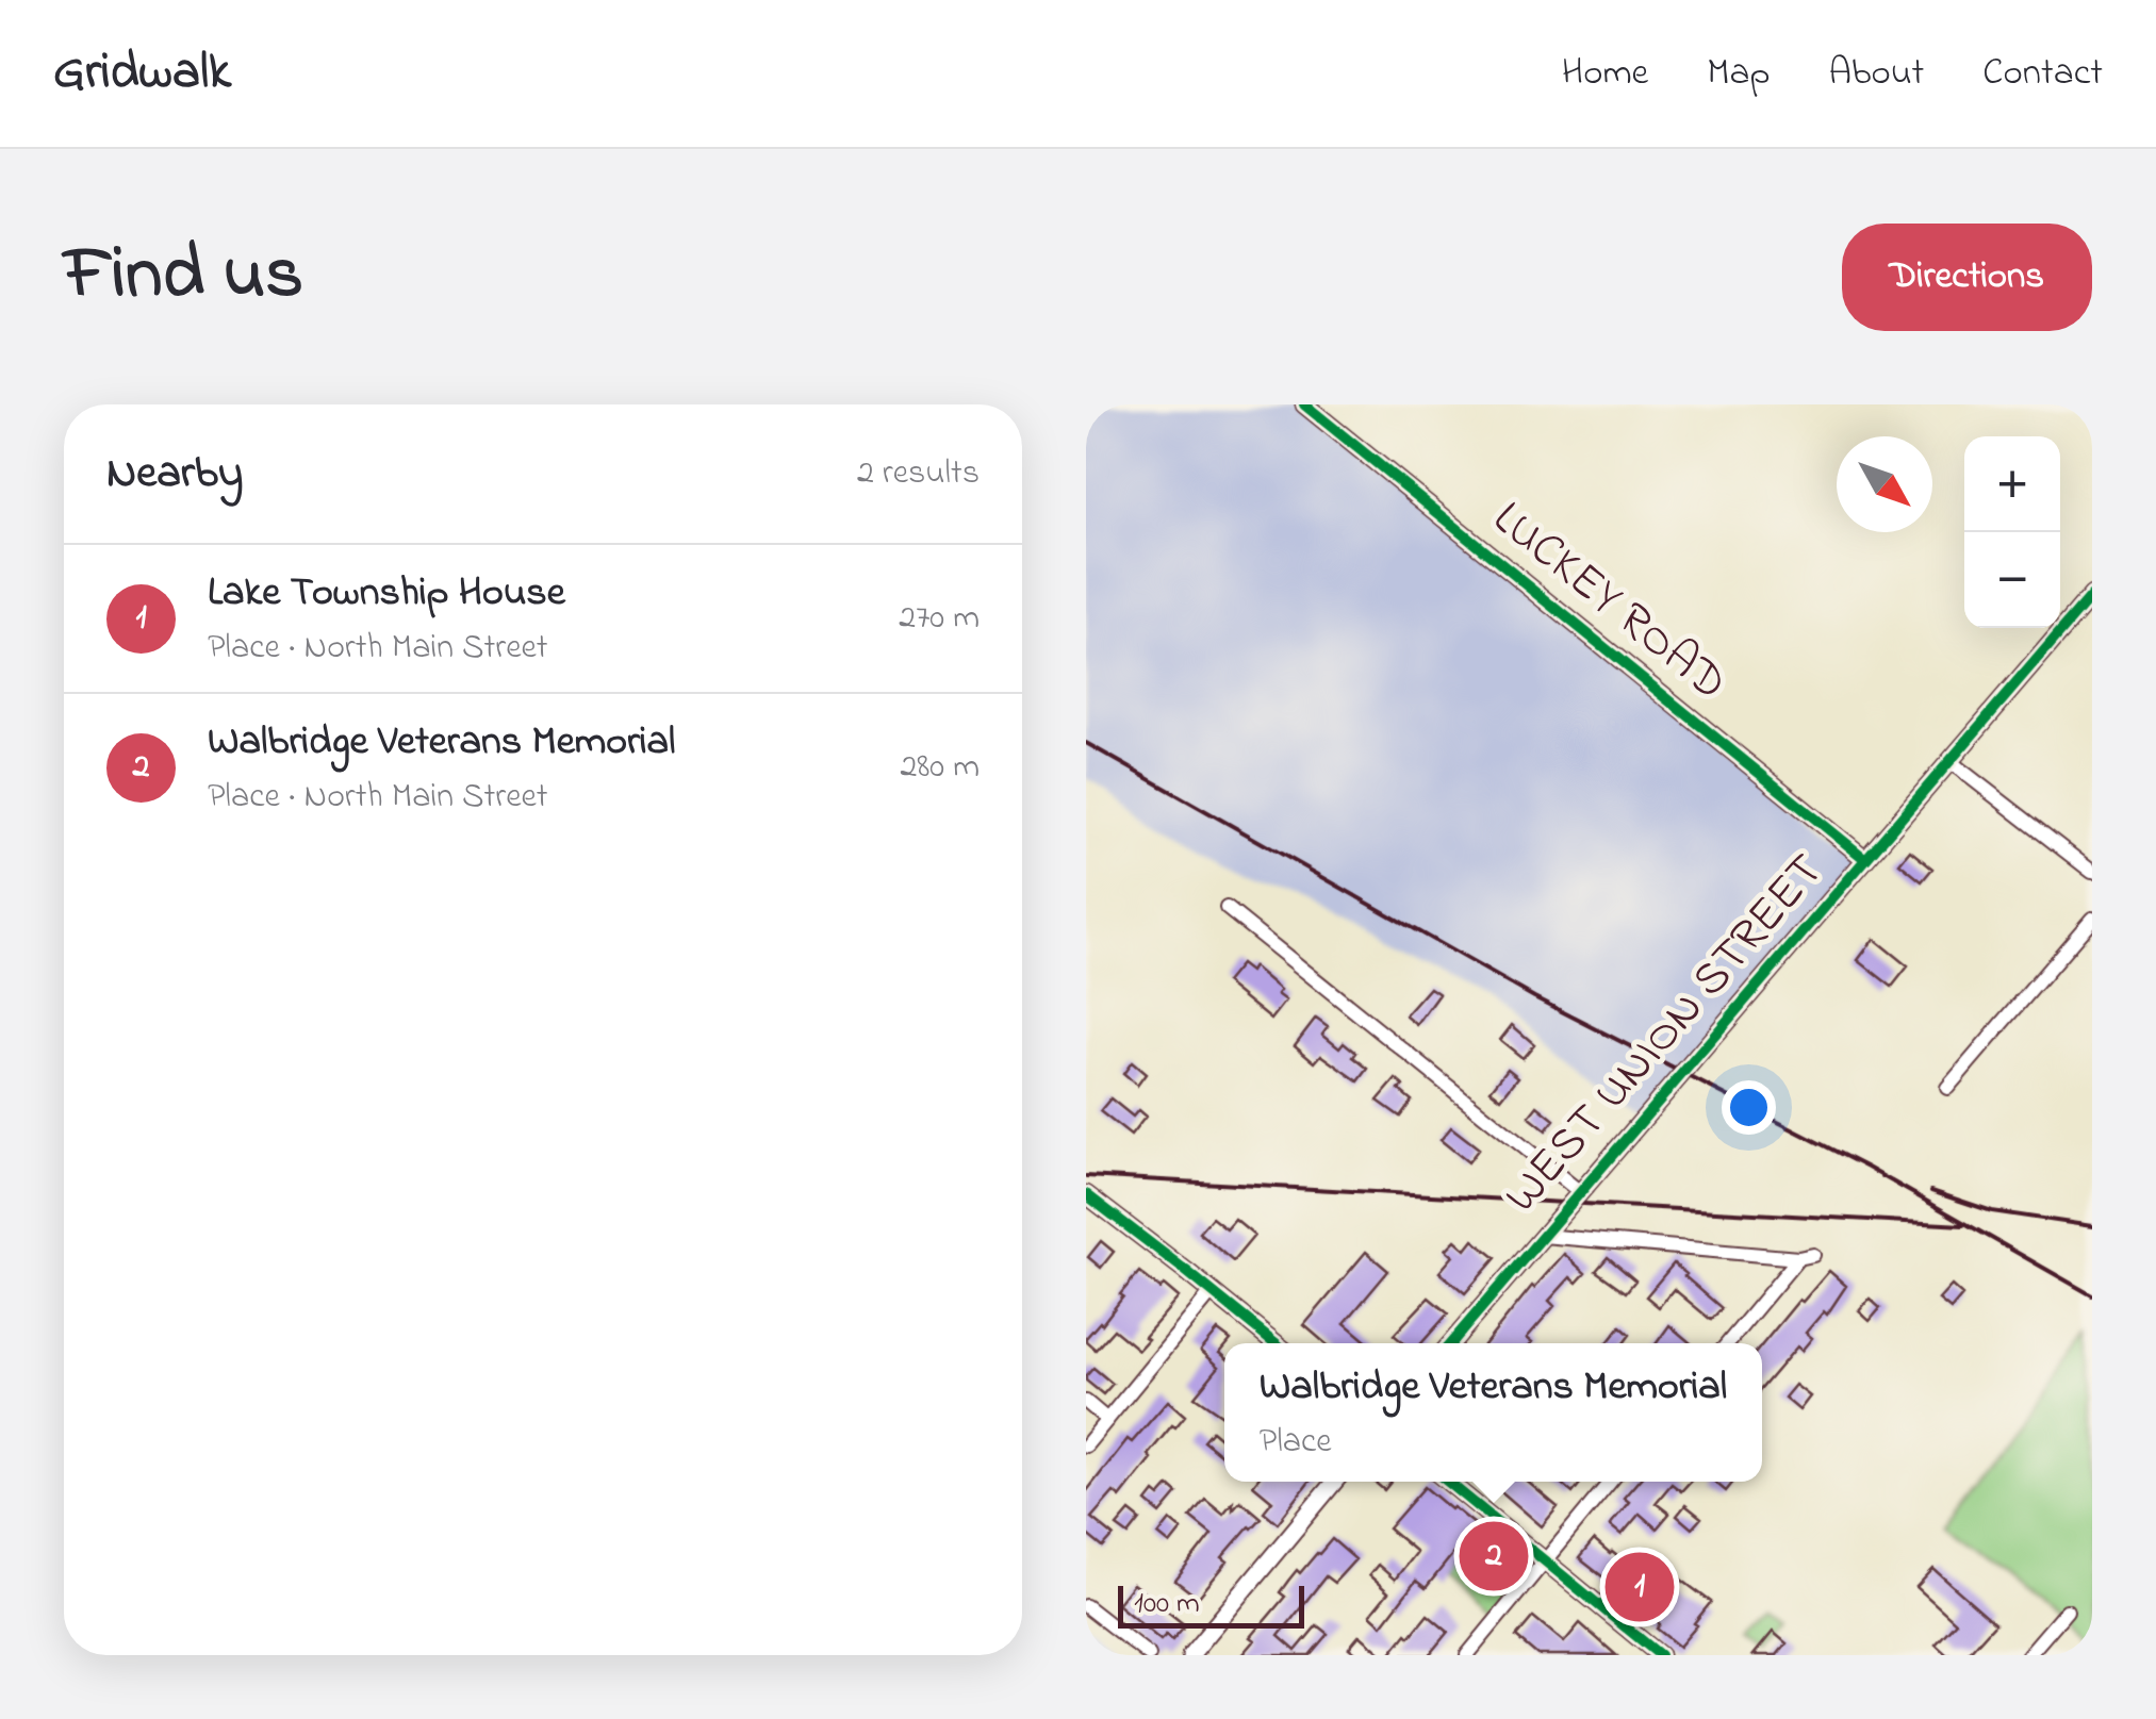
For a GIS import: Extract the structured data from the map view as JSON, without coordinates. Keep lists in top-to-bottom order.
{
  "streets": {
    "street": ["LUCKEY ROAD", "WEST UNION STREET"]
  },
  "crossings": [
    ["LUCKEY ROAD", "WEST UNION STREET"]
  ],
  "scale_bar": "100 m",
  "north": "bottom right",
  "page": {
    "header": "Gridwalk",
    "nav": [
      "Home",
      "Map",
      "About",
      "Contact"
    ],
    "title": "Find us",
    "buttons": "Directions",
    "heading": ["Nearby", "2 results"],
    "map_buttons": ["+", "−"],
    "list": [
      {
        "mark": "1",
        "name": "Lake Township House",
        "note": "Place · North Main Street",
        "value": "270 m"
      },
      {
        "mark": "2",
        "name": "Walbridge Veterans Memorial",
        "note": "Place · North Main Street",
        "value": "280 m"
      }
    ],
    "popup": ["Walbridge Veterans Memorial", "Place"],
    "pins": ["2", "1"],
    "scale": "100 m"
  }
}
